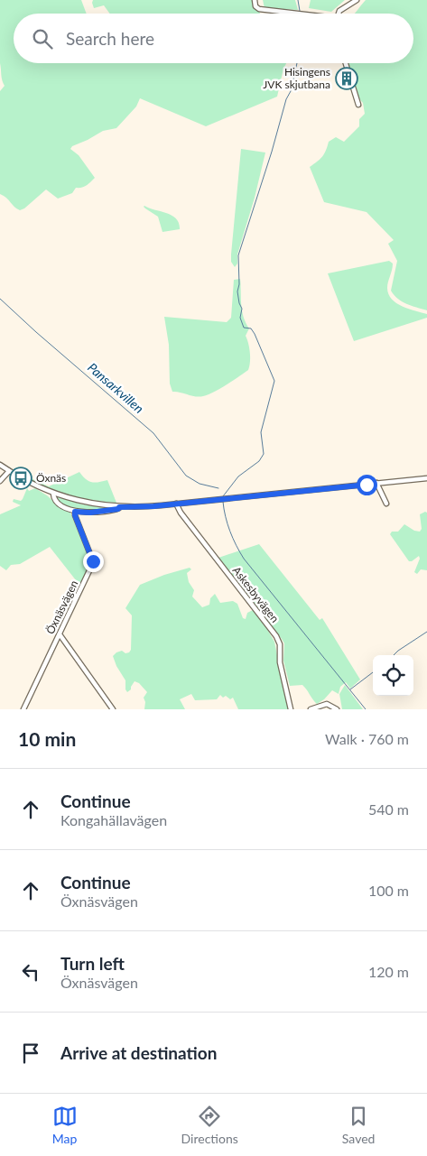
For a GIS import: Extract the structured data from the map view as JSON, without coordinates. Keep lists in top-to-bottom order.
{
  "streets": {
    "street": ["Askesbyvägen", "Öxnäsvägen"]
  },
  "water": ["Pansarkvillen"],
  "places": {
    "building": ["Hisingens JVK skjutbana"],
    "bus stop": ["Öxnäs"]
  },
  "page": {
    "search": "Search here",
    "heading": ["10 min", "Walk · 760 m"],
    "list": [
      ["Continue", "Kongahällavägen", "540 m"],
      ["Continue", "Öxnäsvägen", "100 m"],
      ["Turn left", "Öxnäsvägen", "120 m"],
      "Arrive at destination"
    ],
    "nav": ["Map", "Directions", "Saved"]
  }
}
